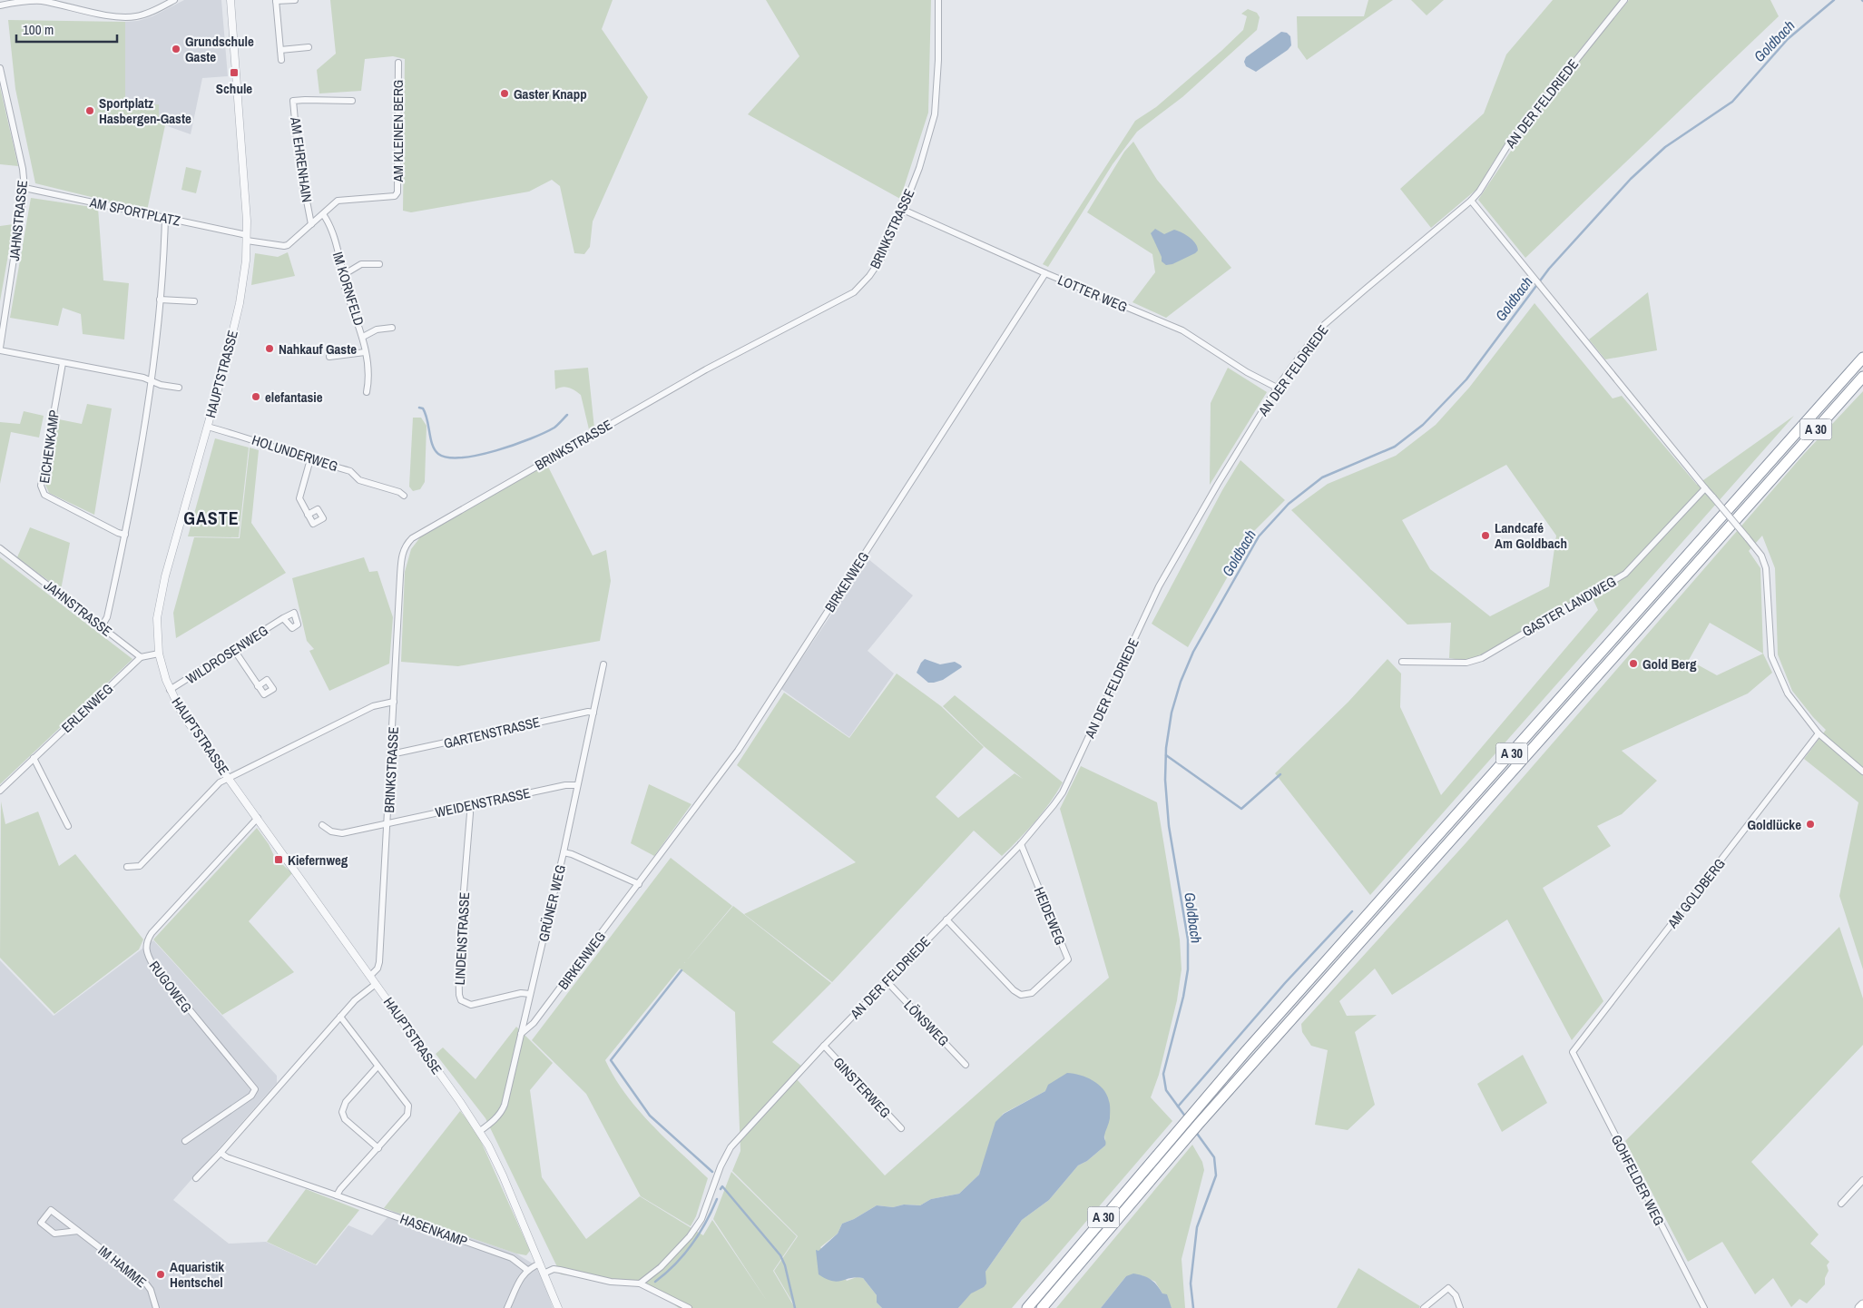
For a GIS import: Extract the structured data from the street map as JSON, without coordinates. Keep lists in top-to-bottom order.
{
  "streets": {
    "highway": ["A 30"],
    "street": [
      "AN DER FELDRIEDE",
      "AM KLEINEN BERG",
      "AM EHRENHAIN",
      "AM SPORTPLATZ",
      "JAHNSTRASSE",
      "BRINKSTRASSE",
      "IM KORNFELD",
      "LOTTER WEG",
      "HAUPTSTRASSE",
      "EICHENKAMP",
      "HOLUNDERWEG",
      "BIRKENWEG",
      "GASTER LANDWEG",
      "WILDROSENWEG",
      "ERLENWEG",
      "GARTENSTRASSE",
      "WEIDENSTRASSE",
      "AM GOLDBERG",
      "GRÜNER WEG",
      "HEIDEWEG",
      "LINDENSTRASSE",
      "RUGOWEG",
      "LÖNSWEG",
      "GINSTERWEG",
      "GOHFELDER WEG",
      "HASENKAMP",
      "IM HAMME"
    ]
  },
  "crossings": [
    ["AN DER FELDRIEDE", "LOTTER WEG"],
    ["AN DER FELDRIEDE", "HEIDEWEG"],
    ["AN DER FELDRIEDE", "LÖNSWEG"],
    ["AN DER FELDRIEDE", "GINSTERWEG"],
    ["AM KLEINEN BERG", "AM EHRENHAIN"],
    ["AM KLEINEN BERG", "AM SPORTPLATZ"],
    ["AM KLEINEN BERG", "IM KORNFELD"],
    ["AM KLEINEN BERG", "HAUPTSTRASSE"],
    ["AM SPORTPLATZ", "JAHNSTRASSE"],
    ["AM SPORTPLATZ", "HAUPTSTRASSE"],
    ["JAHNSTRASSE", "ERLENWEG"],
    ["BRINKSTRASSE", "LOTTER WEG"],
    ["BRINKSTRASSE", "HAUPTSTRASSE"],
    ["BRINKSTRASSE", "GARTENSTRASSE"],
    ["BRINKSTRASSE", "WEIDENSTRASSE"],
    ["LOTTER WEG", "BIRKENWEG"],
    ["HAUPTSTRASSE", "HOLUNDERWEG"],
    ["HAUPTSTRASSE", "WILDROSENWEG"],
    ["HAUPTSTRASSE", "GRÜNER WEG"],
    ["HAUPTSTRASSE", "RUGOWEG"],
    ["BIRKENWEG", "GRÜNER WEG"],
    ["GARTENSTRASSE", "GRÜNER WEG"],
    ["WEIDENSTRASSE", "GRÜNER WEG"],
    ["WEIDENSTRASSE", "LINDENSTRASSE"],
    ["AM GOLDBERG", "GOHFELDER WEG"],
    ["GRÜNER WEG", "LINDENSTRASSE"]
  ],
  "districts": ["GASTE"],
  "water": ["Goldbach"],
  "places": {
    "other": [
      "Grundschule Gaste",
      "Gaster Knapp",
      "Sportplatz Hasbergen-Gaste",
      "Nahkauf Gaste",
      "elefantasie",
      "Landcafé Am Goldbach",
      "Gold Berg",
      "Goldlücke",
      "Aquaristik Hentschel"
    ],
    "transit": ["Schule", "Kiefernweg"]
  },
  "scale_bar": "100 m"
}
